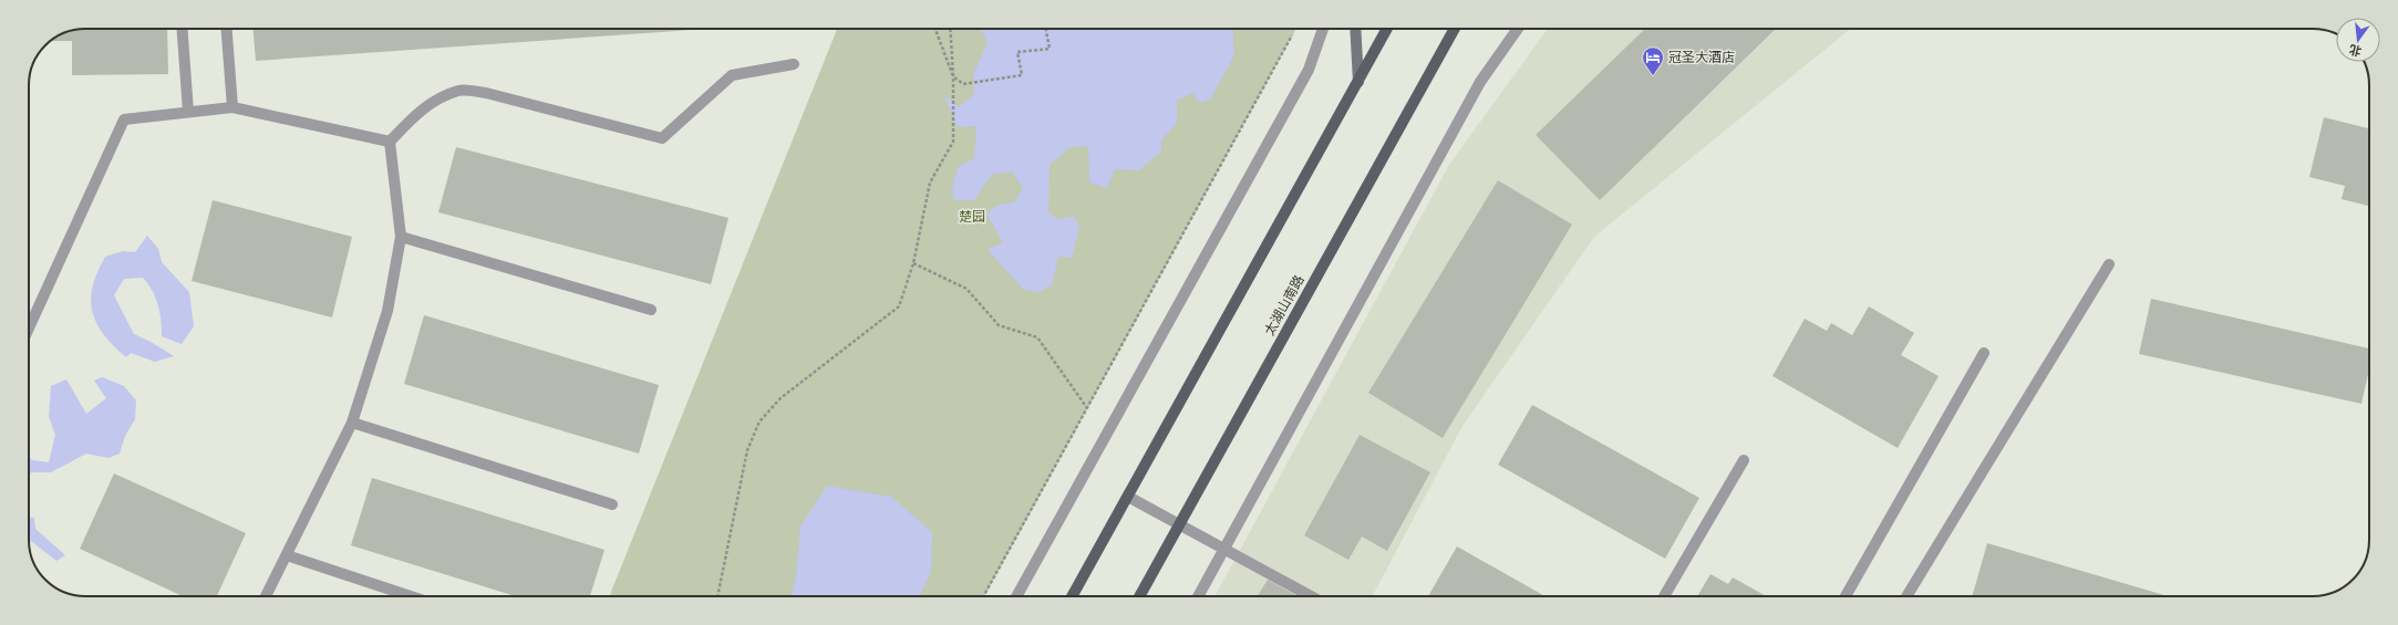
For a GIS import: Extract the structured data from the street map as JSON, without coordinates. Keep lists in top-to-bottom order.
{
  "streets": {
    "main road": ["太湖山南路"]
  },
  "parks": ["楚园"],
  "places": {
    "hotel": ["冠圣大酒店"]
  },
  "north": "bottom"
}
